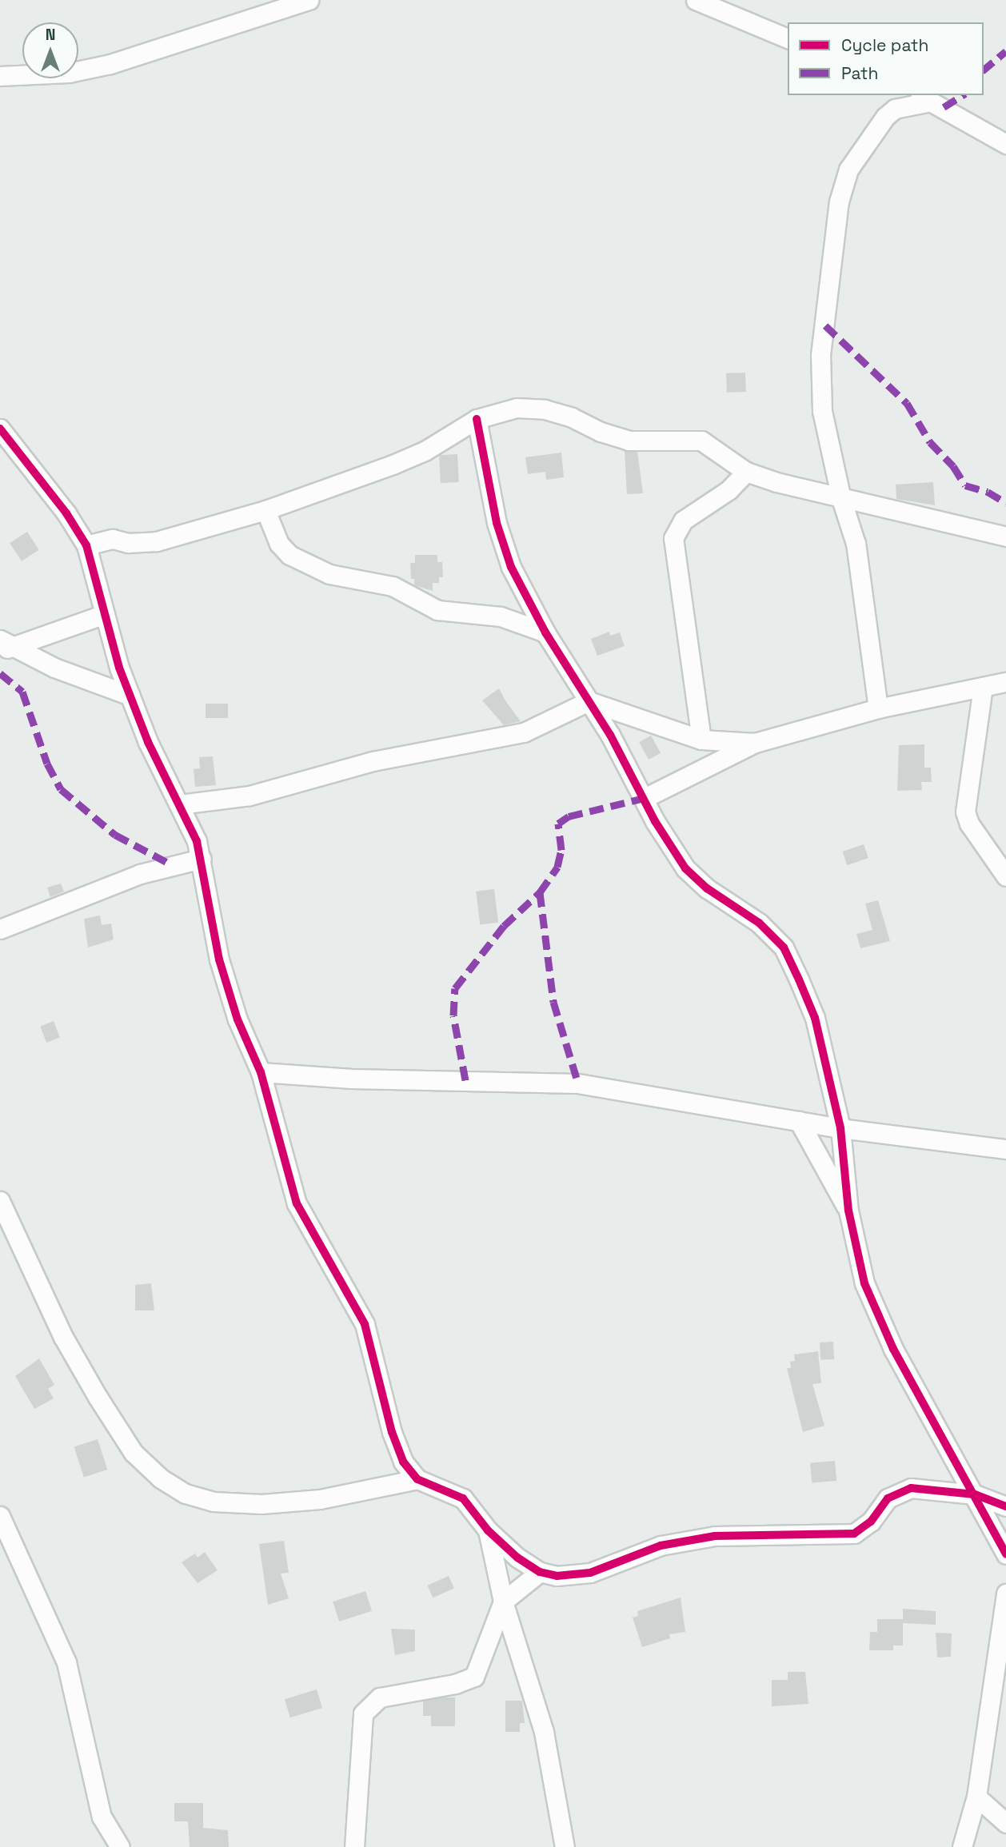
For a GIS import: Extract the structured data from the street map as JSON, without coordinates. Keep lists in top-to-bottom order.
{
  "legend": ["Cycle path", "Path"],
  "north": "top"
}
